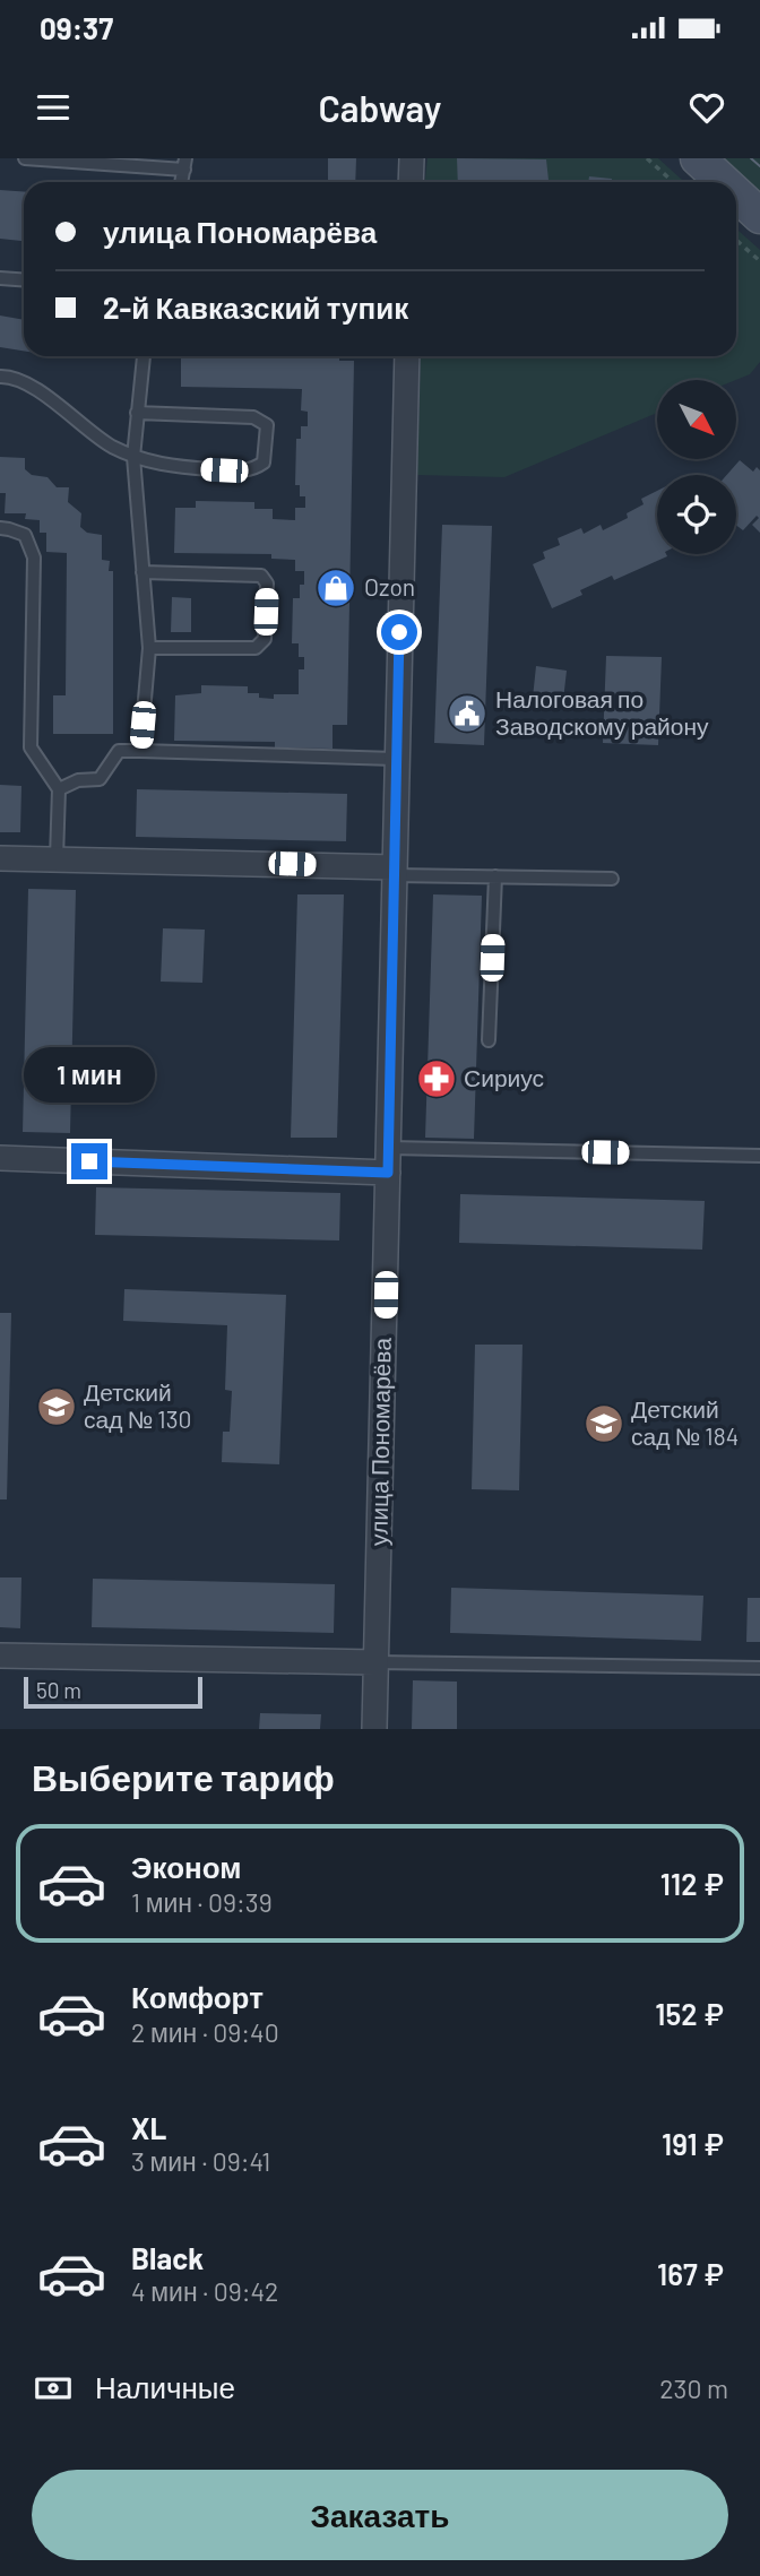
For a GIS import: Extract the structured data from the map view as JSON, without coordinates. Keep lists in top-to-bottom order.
{
  "streets": {
    "street": ["улица Пономарёва"]
  },
  "places": {
    "shop": ["Ozon"],
    "public building": ["Налоговая по Заводскому району"],
    "pharmacy": ["Сириус"],
    "school or university": ["Детский сад № 130", "Детский сад № 184"]
  },
  "scale_bar": "50 m",
  "north": "bottom right",
  "page": {
    "status": "09:37",
    "header": "Cabway",
    "banner": ["улица Пономарёва", "2-й Кавказский тупик"],
    "bubble": "1 мин",
    "scale": "50 m",
    "heading": "Выберите тариф",
    "list": [
      {
        "name": "Эконом",
        "note": "1 мин · 09:39",
        "value": "112 ₽"
      },
      {
        "name": "Комфорт",
        "note": "2 мин · 09:40",
        "value": "152 ₽"
      },
      {
        "name": "XL",
        "note": "3 мин · 09:41",
        "value": "191 ₽"
      },
      {
        "name": "Black",
        "note": "4 мин · 09:42",
        "value": "167 ₽"
      }
    ],
    "pay": ["Наличные", "230 m"],
    "buttons": "Заказать"
  }
}
